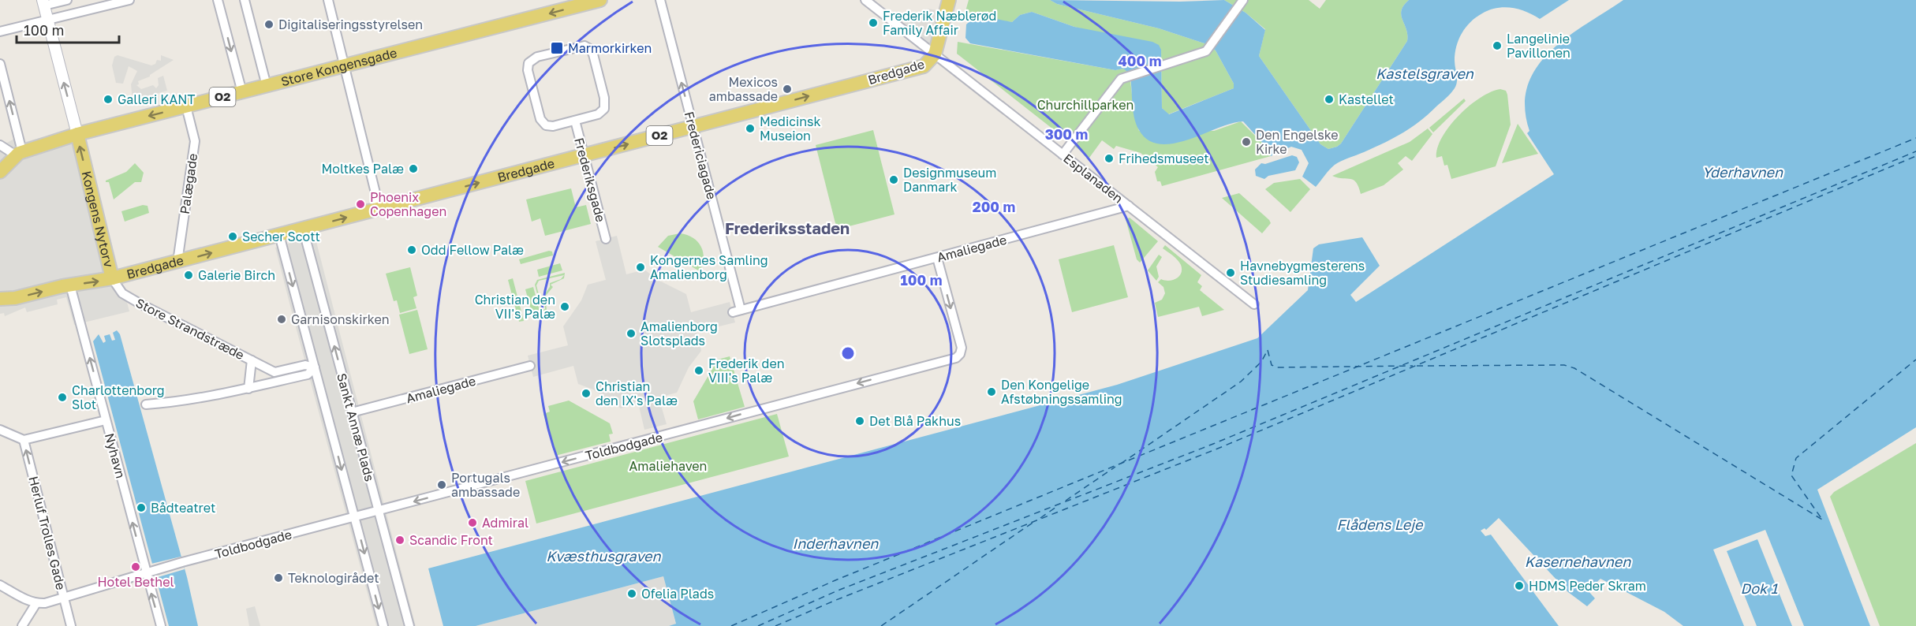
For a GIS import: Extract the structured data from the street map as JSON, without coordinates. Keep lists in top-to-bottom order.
{
  "streets": {
    "main road": [
      "Store Kongensgade",
      "Bredgade",
      "O2",
      "Kongens Nytorv"
    ],
    "street": [
      "Fredericiagade",
      "Esplanaden",
      "Frederiksgade",
      "Palægade",
      "Amaliegade",
      "Store Strandstræde",
      "Sankt Annæ Plads",
      "Toldbodgade",
      "Nyhavn",
      "Herluf Trolles Gade"
    ]
  },
  "crossings": [
    ["Store Kongensgade", "O2"],
    ["Store Kongensgade", "Palægade"],
    ["Store Kongensgade", "Kongens Nytorv"],
    ["Bredgade", "Fredericiagade"],
    ["Bredgade", "Esplanaden"],
    ["Bredgade", "Frederiksgade"],
    ["Bredgade", "Palægade"],
    ["Bredgade", "Kongens Nytorv"],
    ["Bredgade", "Store Strandstræde"],
    ["Bredgade", "Sankt Annæ Plads"],
    ["O2", "Kongens Nytorv"],
    ["Fredericiagade", "Amaliegade"],
    ["Esplanaden", "Amaliegade"],
    ["Kongens Nytorv", "Store Strandstræde"],
    ["Kongens Nytorv", "Nyhavn"],
    ["Amaliegade", "Sankt Annæ Plads"],
    ["Amaliegade", "Toldbodgade"],
    ["Sankt Annæ Plads", "Toldbodgade"],
    ["Toldbodgade", "Nyhavn"],
    ["Toldbodgade", "Herluf Trolles Gade"]
  ],
  "one_way": [
    "Store Kongensgade",
    "Bredgade",
    "Fredericiagade",
    "Toldbodgade",
    "Nyhavn",
    "Herluf Trolles Gade"
  ],
  "districts": ["Frederiksstaden"],
  "water": [
    "Kastelsgraven",
    "Yderhavnen",
    "Flådens Leje",
    "Inderhavnen",
    "Kvæsthusgraven",
    "Kasernehavnen",
    "Dok 1"
  ],
  "parks": ["Churchillparken", "Amaliehaven"],
  "places": {
    "other": [
      "Frederik Næblerød Family Affair",
      "Digitaliseringsstyrelsen",
      "Langelinie Pavillonen",
      "Mexicos ambassade",
      "Galleri KANT",
      "Kastellet",
      "Medicinsk Museion",
      "Den Engelske Kirke",
      "Frihedsmuseet",
      "Moltkes Palæ",
      "Designmuseum Danmark",
      "Phoenix Copenhagen",
      "Secher Scott",
      "Odd Fellow Palæ",
      "Kongernes Samling Amalienborg",
      "Havnebygmesterens Studiesamling",
      "Galerie Birch",
      "Christian den VII's Palæ",
      "Garnisonskirken",
      "Amalienborg Slotsplads",
      "Frederik den VIII's Palæ",
      "Den Kongelige Afstøbningssamling",
      "Christian den IX's Palæ",
      "Charlottenborg Slot",
      "Det Blå Pakhus",
      "Portugals ambassade",
      "Bådteatret",
      "Admiral",
      "Scandic Front",
      "Hotel Bethel",
      "Teknologirådet",
      "HDMS Peder Skram",
      "Ofelia Plads"
    ],
    "transit": ["Marmorkirken"]
  },
  "scale_bar": "100 m",
  "rings": [
    "400 m",
    "300 m",
    "200 m",
    "100 m"
  ]
}
